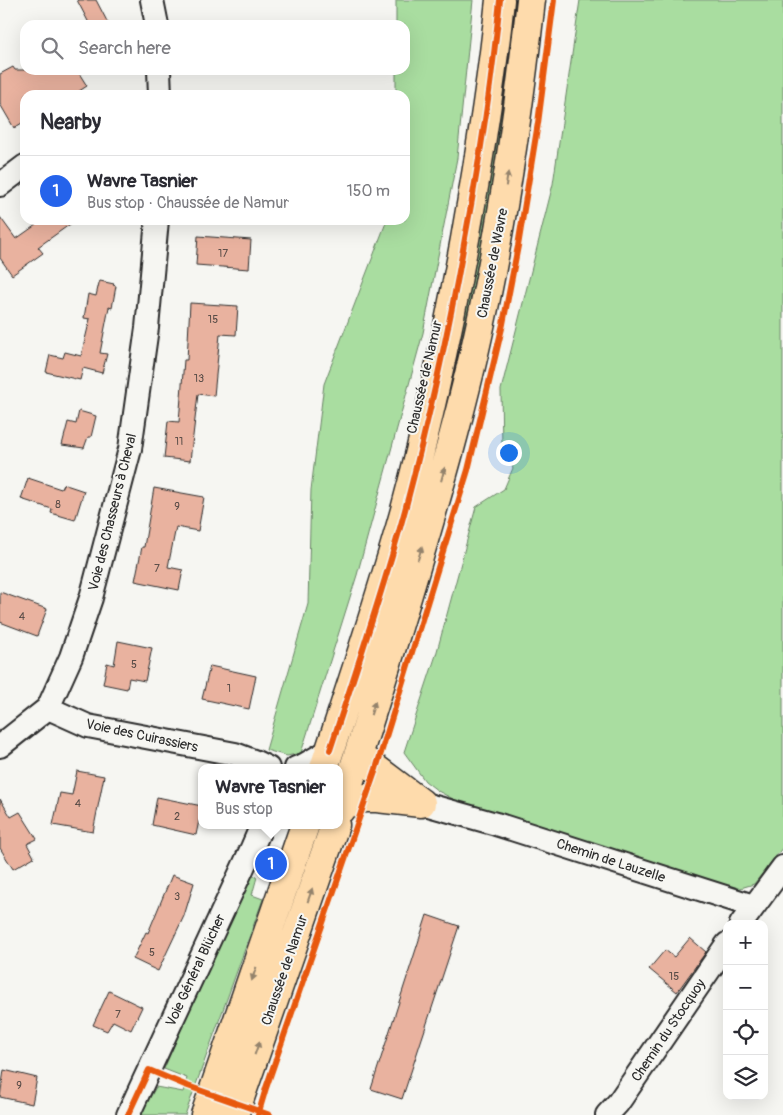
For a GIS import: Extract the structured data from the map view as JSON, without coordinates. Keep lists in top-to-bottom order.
{
  "streets": {
    "main road": ["Chaussée de Wavre", "Chaussée de Namur"],
    "street": [
      "Voie des Chasseurs à Cheval",
      "Voie des Cuirassiers",
      "Chemin de Lauzelle",
      "Voie Général Blücher",
      "Chemin du Stocquoy"
    ]
  },
  "crossings": [
    ["Chaussée de Wavre", "Chaussée de Namur"],
    ["Voie des Chasseurs à Cheval", "Voie des Cuirassiers"]
  ],
  "one_way": ["Chaussée de Wavre"],
  "house_numbers": [
    "17",
    "15",
    "13",
    "11",
    "8",
    "9",
    "7",
    "4",
    "5",
    "1",
    "4",
    "2",
    "3",
    "5",
    "15",
    "7",
    "9"
  ],
  "page": {
    "search": "Search here",
    "heading": "Nearby",
    "list": [
      {
        "mark": "1",
        "name": "Wavre Tasnier",
        "note": "Bus stop · Chaussée de Namur",
        "value": "150 m"
      }
    ],
    "popup": ["Wavre Tasnier", "Bus stop"],
    "pins": "1",
    "map_buttons": ["+", "−"]
  }
}
